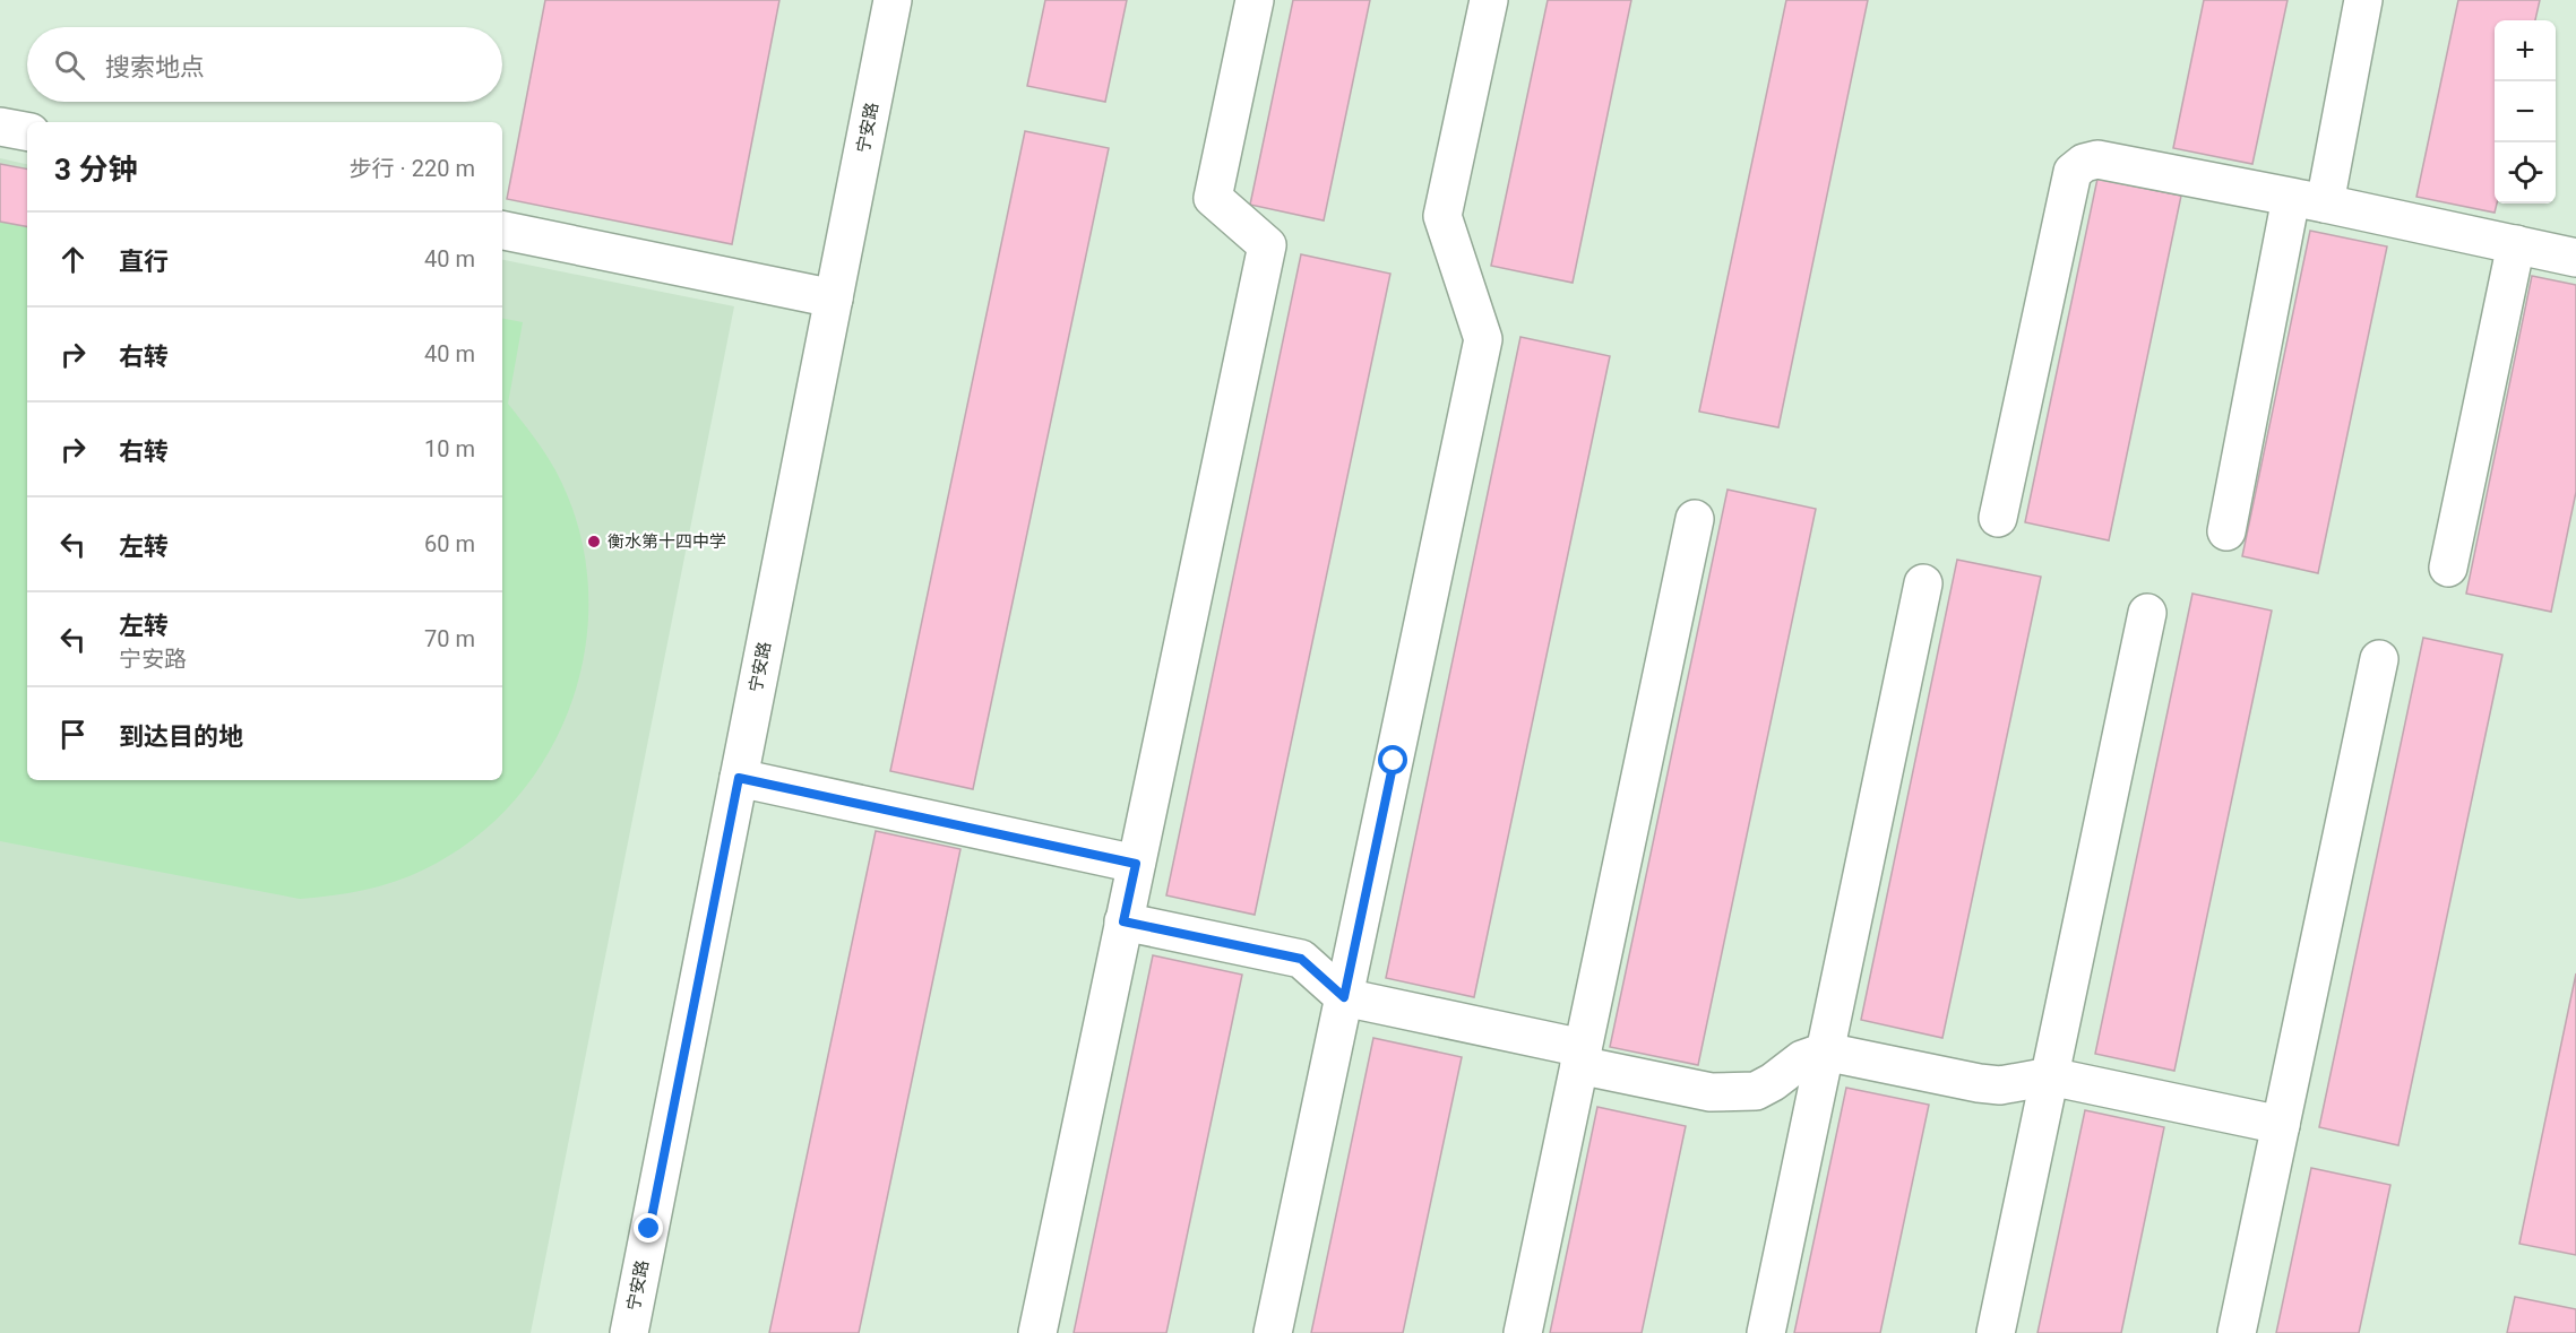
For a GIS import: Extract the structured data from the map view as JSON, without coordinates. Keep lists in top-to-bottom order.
{
  "streets": {
    "street": ["宁安路"]
  },
  "places": ["衡水第十四中学"],
  "page": {
    "map_buttons": ["+", "−"],
    "search": "搜索地点",
    "heading": ["3 分钟", "步行 · 220 m"],
    "list": [
      ["直行", "40 m"],
      ["右转", "40 m"],
      ["右转", "10 m"],
      ["左转", "60 m"],
      ["左转", "宁安路", "70 m"],
      "到达目的地"
    ]
  }
}
